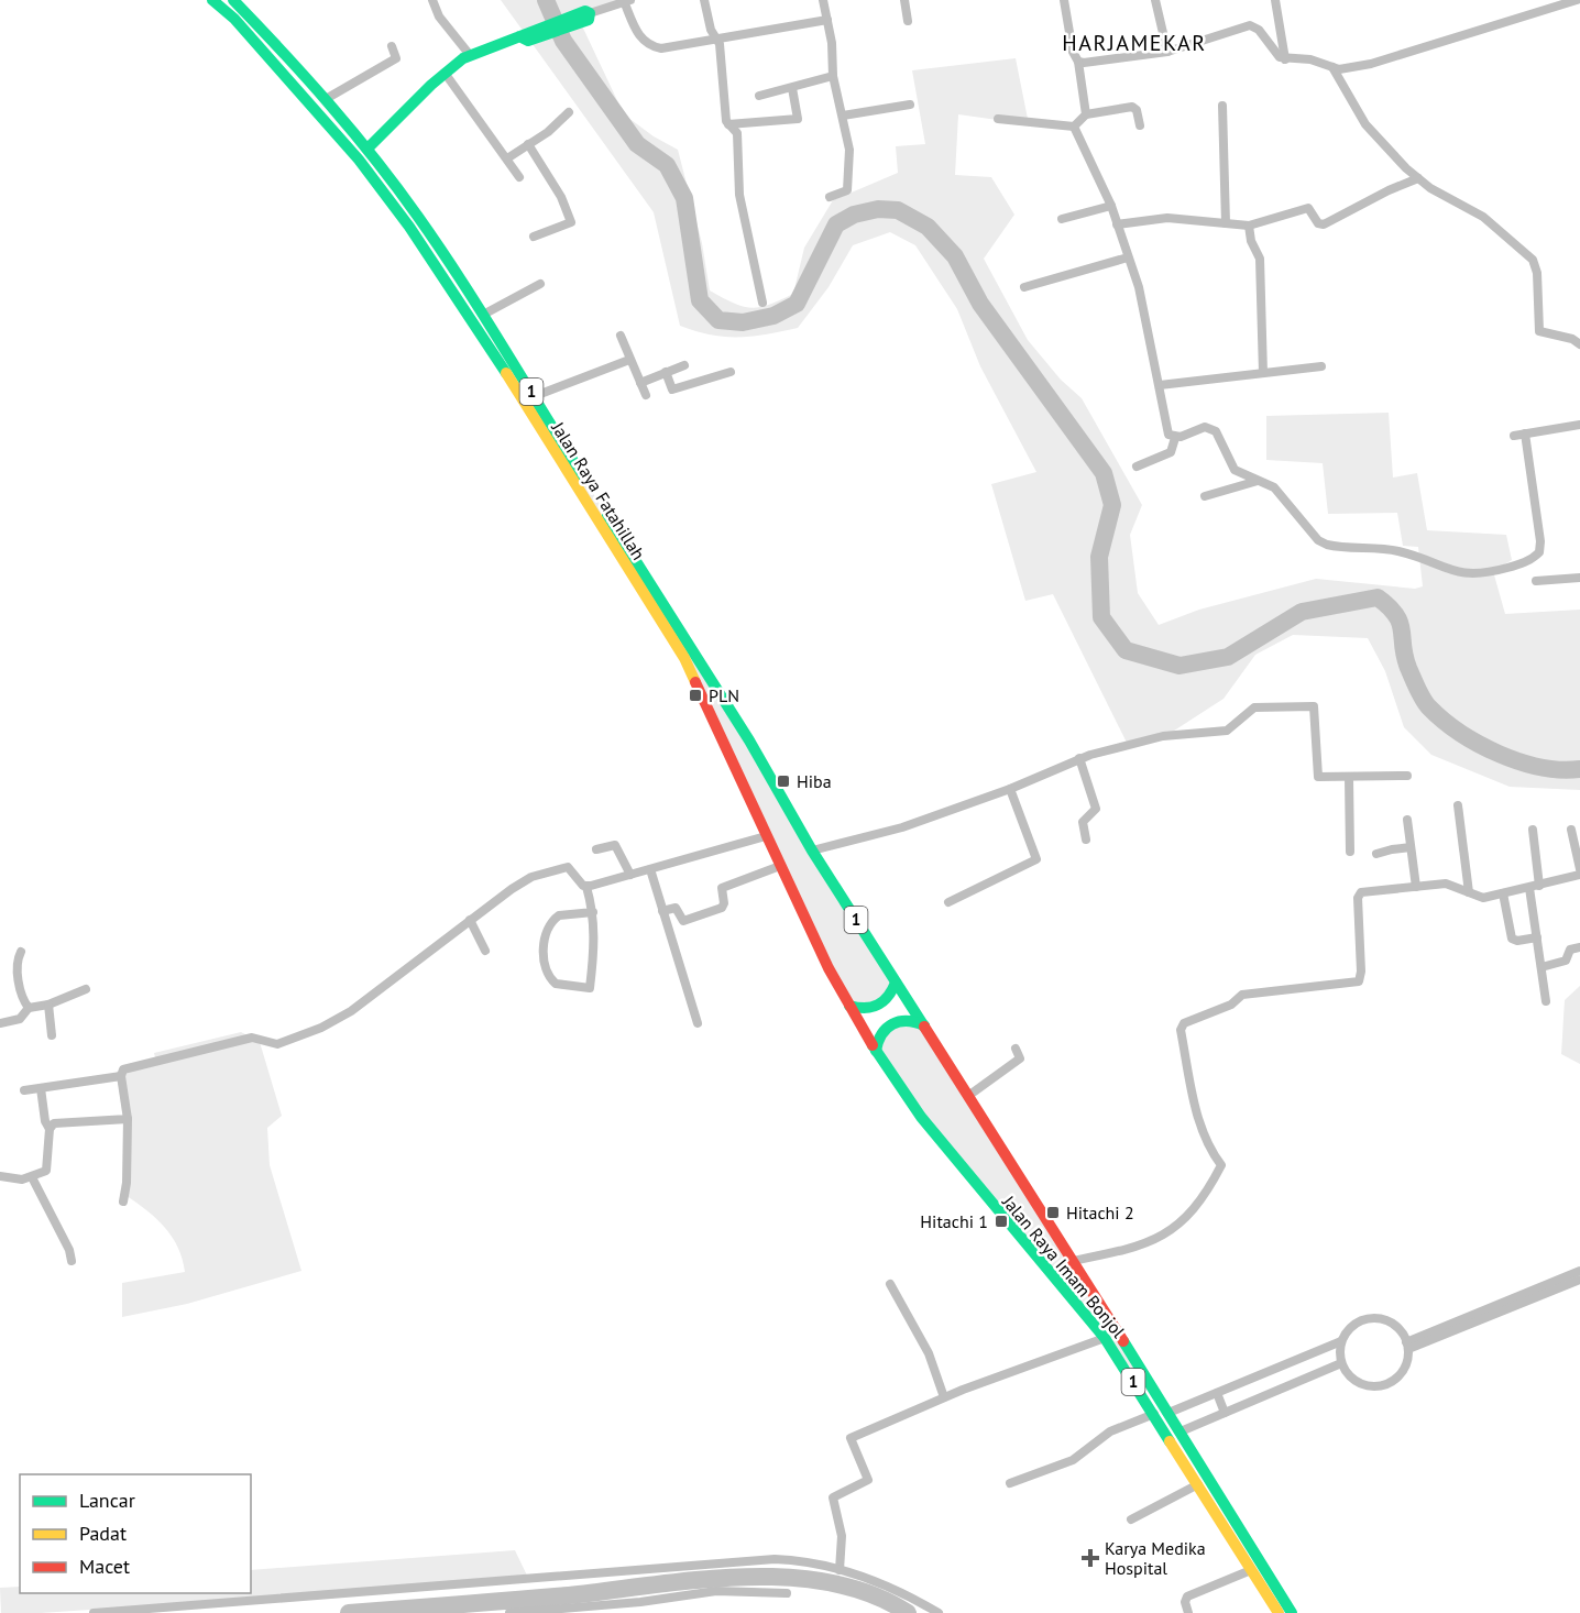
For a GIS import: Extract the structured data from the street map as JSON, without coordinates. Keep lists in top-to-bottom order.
{
  "streets": {
    "main road": ["1", "Jalan Raya Fatahillah", "Jalan Raya Imam Bonjol"]
  },
  "crossings": [
    ["Jalan Raya Fatahillah", "Jalan Raya Imam Bonjol"]
  ],
  "districts": ["HARJAMEKAR"],
  "places": {
    "transit": [
      "PLN",
      "Hiba",
      "Hitachi 2",
      "Hitachi 1"
    ],
    "health": ["Karya Medika Hospital"]
  },
  "legend": ["Lancar", "Padat", "Macet"]
}
